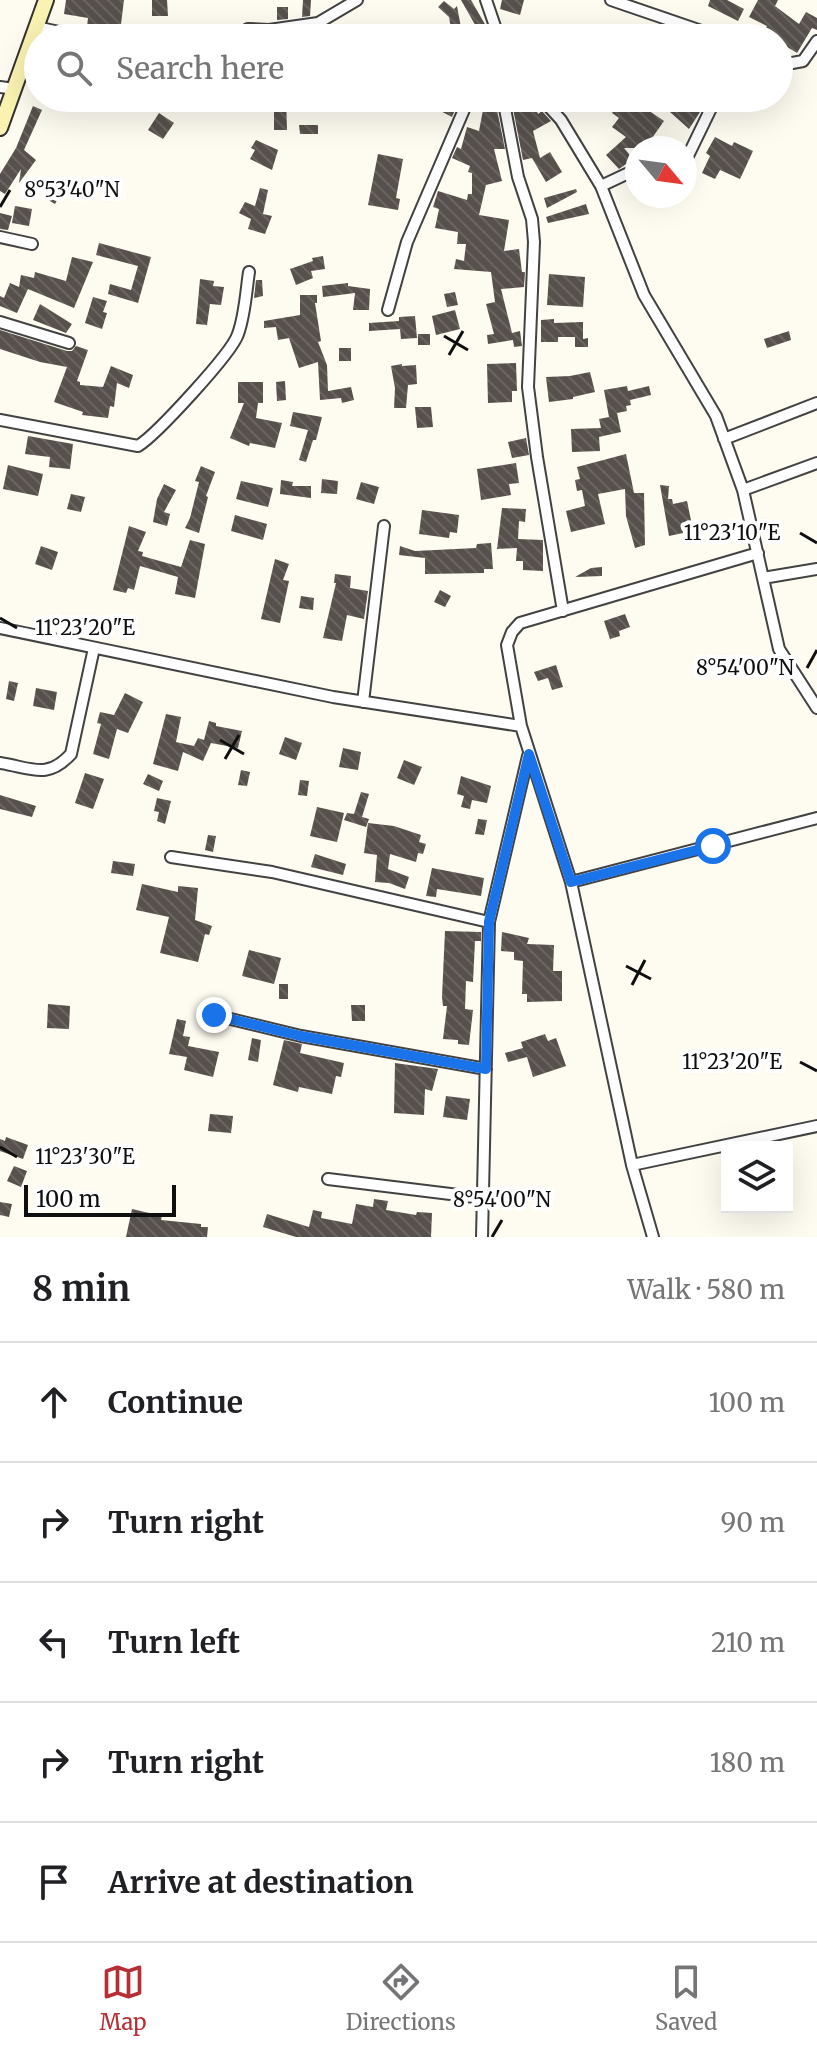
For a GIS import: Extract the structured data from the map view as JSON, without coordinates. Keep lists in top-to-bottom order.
{
  "scale_bar": "100 m",
  "north": "bottom right",
  "page": {
    "search": "Search here",
    "scale": "100 m",
    "heading": ["8 min", "Walk · 580 m"],
    "list": [
      ["Continue", "100 m"],
      ["Turn right", "90 m"],
      ["Turn left", "210 m"],
      ["Turn right", "180 m"],
      "Arrive at destination"
    ],
    "nav": ["Map", "Directions", "Saved"]
  },
  "coordinates": [
    "8°53'40\"N",
    "11°23'10\"E",
    "11°23'20\"E",
    "8°54'00\"N",
    "11°23'30\"E"
  ]
}
